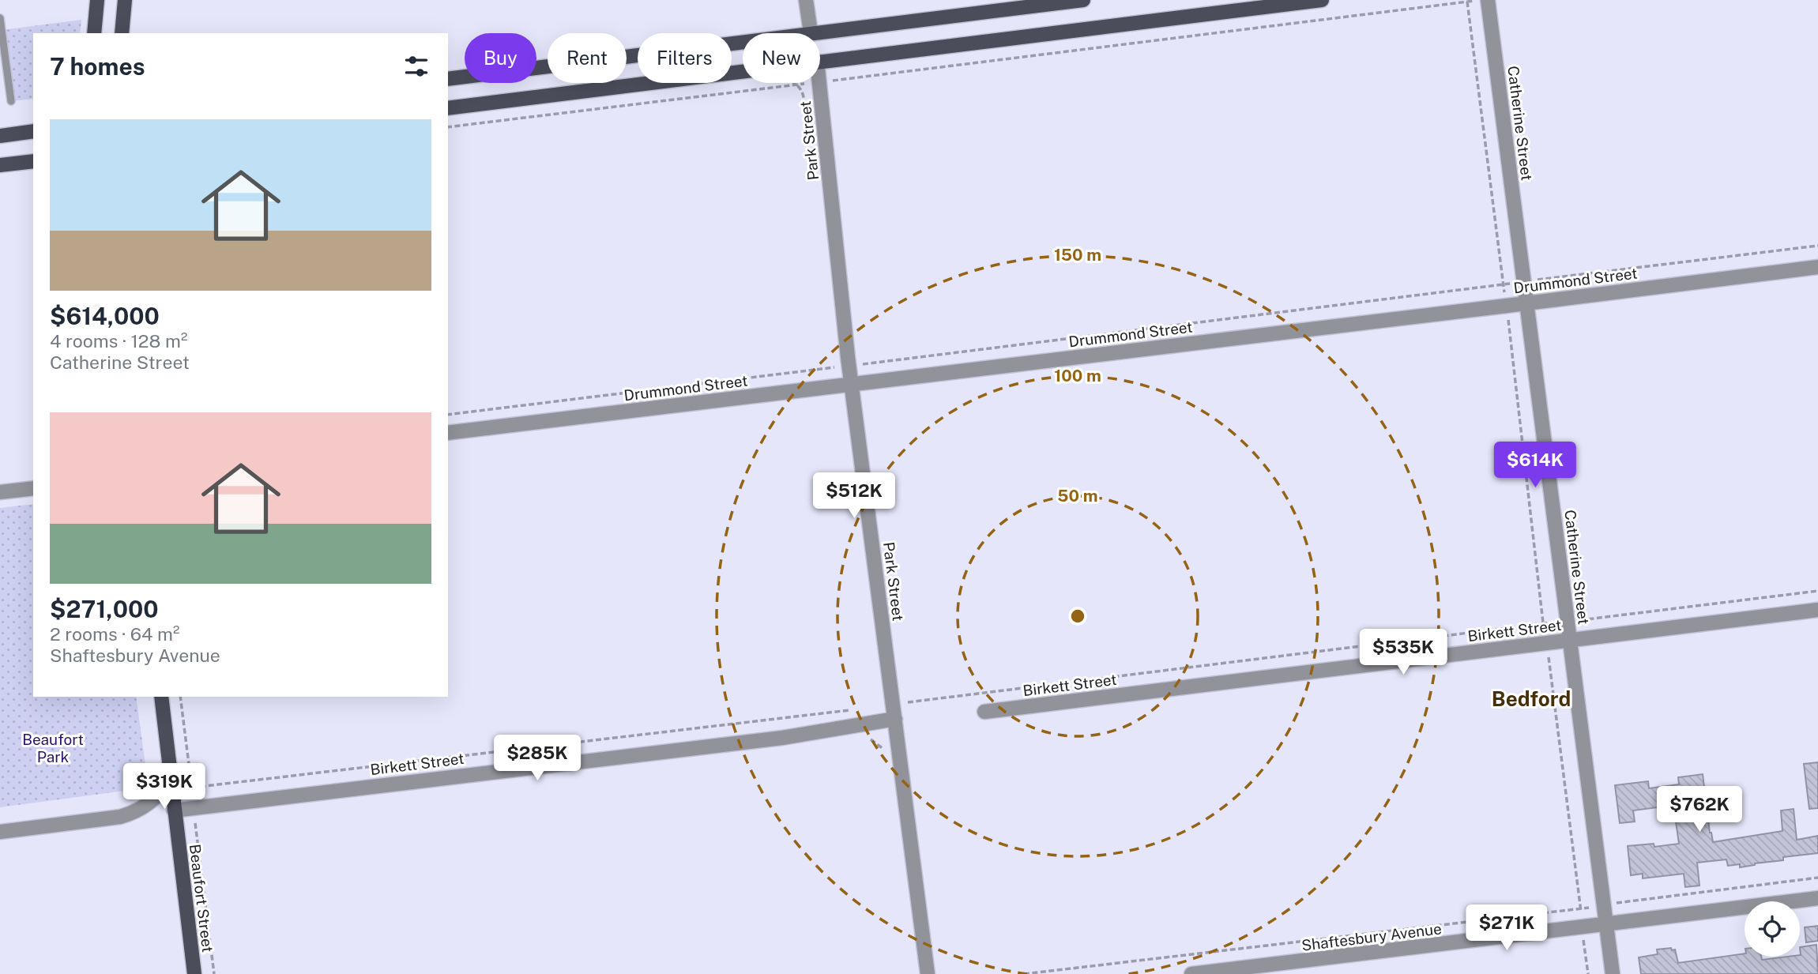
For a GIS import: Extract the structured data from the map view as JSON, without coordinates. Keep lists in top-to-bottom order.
{
  "streets": {
    "main road": ["Beaufort Street"],
    "street": [
      "Catherine Street",
      "Park Street",
      "Drummond Street",
      "Birkett Street",
      "Shaftesbury Avenue"
    ]
  },
  "crossings": [
    ["Catherine Street", "Drummond Street"],
    ["Catherine Street", "Birkett Street"],
    ["Catherine Street", "Shaftesbury Avenue"],
    ["Park Street", "Drummond Street"],
    ["Park Street", "Birkett Street"],
    ["Birkett Street", "Beaufort Street"]
  ],
  "districts": ["Bedford"],
  "parks": ["Beaufort Park"],
  "page": {
    "chip": [
      "Buy",
      "Rent",
      "Filters",
      "New"
    ],
    "heading": "7 homes",
    "list": [
      {
        "name": "$614,000",
        "note": "4 rooms · 128 m² · Catherine Street"
      },
      {
        "name": "$271,000",
        "note": "2 rooms · 64 m² · Shaftesbury Avenue"
      }
    ],
    "price": [
      "$614K",
      "$512K",
      "$535K",
      "$285K",
      "$319K",
      "$762K",
      "$271K"
    ]
  },
  "rings": ["150 m", "100 m", "50 m"]
}
